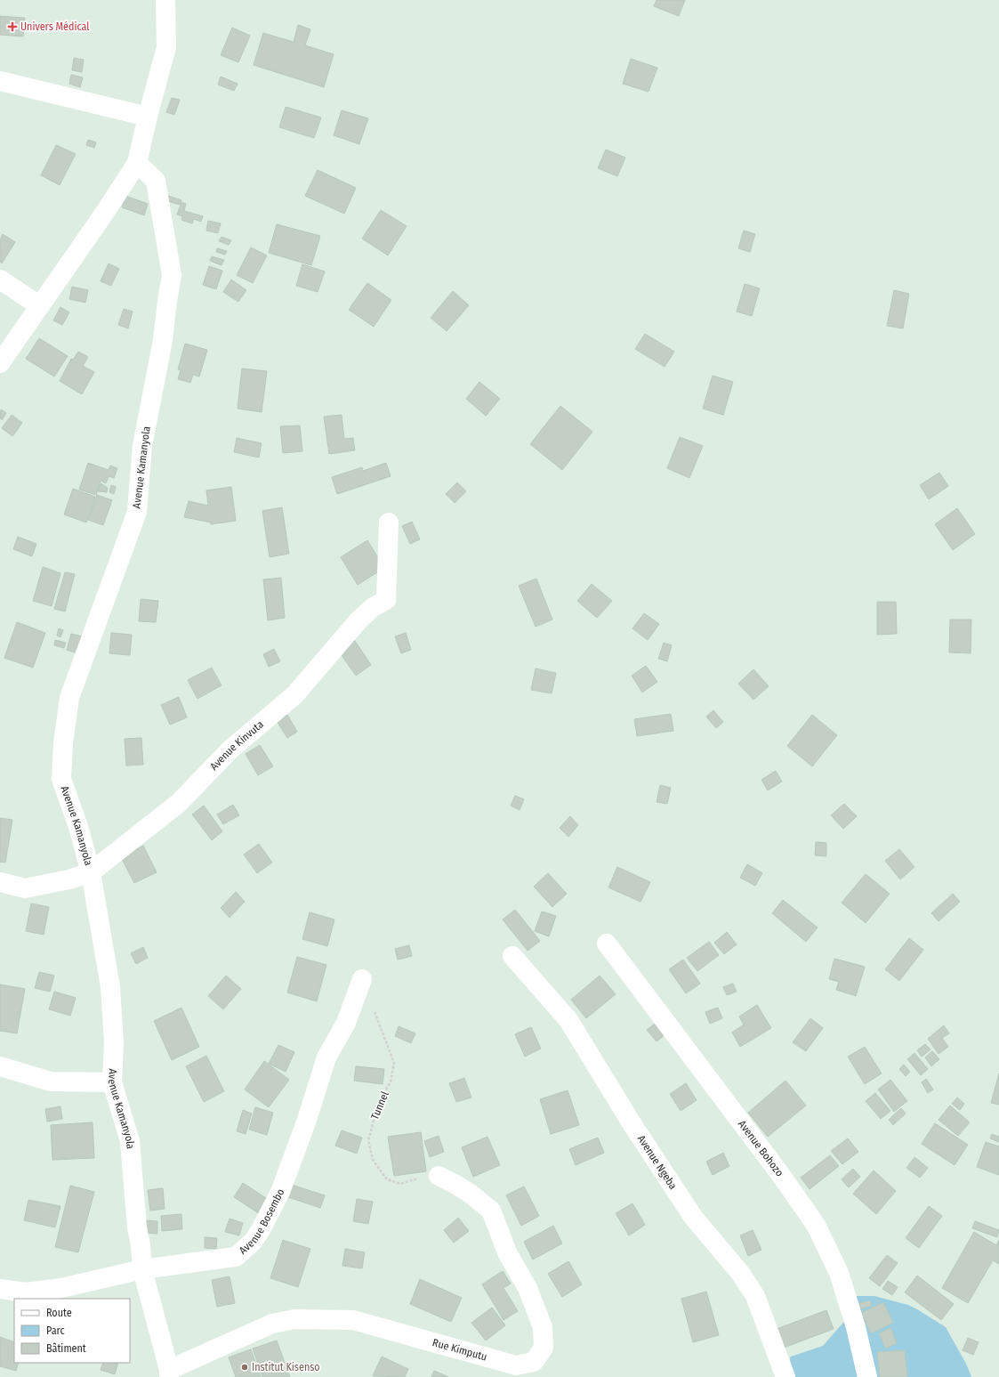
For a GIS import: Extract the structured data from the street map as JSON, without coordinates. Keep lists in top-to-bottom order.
{
  "streets": {
    "street": [
      "Avenue Kamanyola",
      "Avenue Kinvuta",
      "Avenue Bohozo",
      "Avenue Ngeba",
      "Avenue Bosembo",
      "Rue Kimputu"
    ],
    "path": ["Tunnel"]
  },
  "crossings": [
    ["Avenue Kamanyola", "Avenue Kinvuta"],
    ["Avenue Kamanyola", "Avenue Bosembo"],
    ["Avenue Kamanyola", "Rue Kimputu"],
    ["Tunnel", "Rue Kimputu"]
  ],
  "places": {
    "health": ["Univers Médical"],
    "other": ["Institut Kisenso"]
  },
  "legend": ["Route", "Parc", "Bâtiment"]
}
